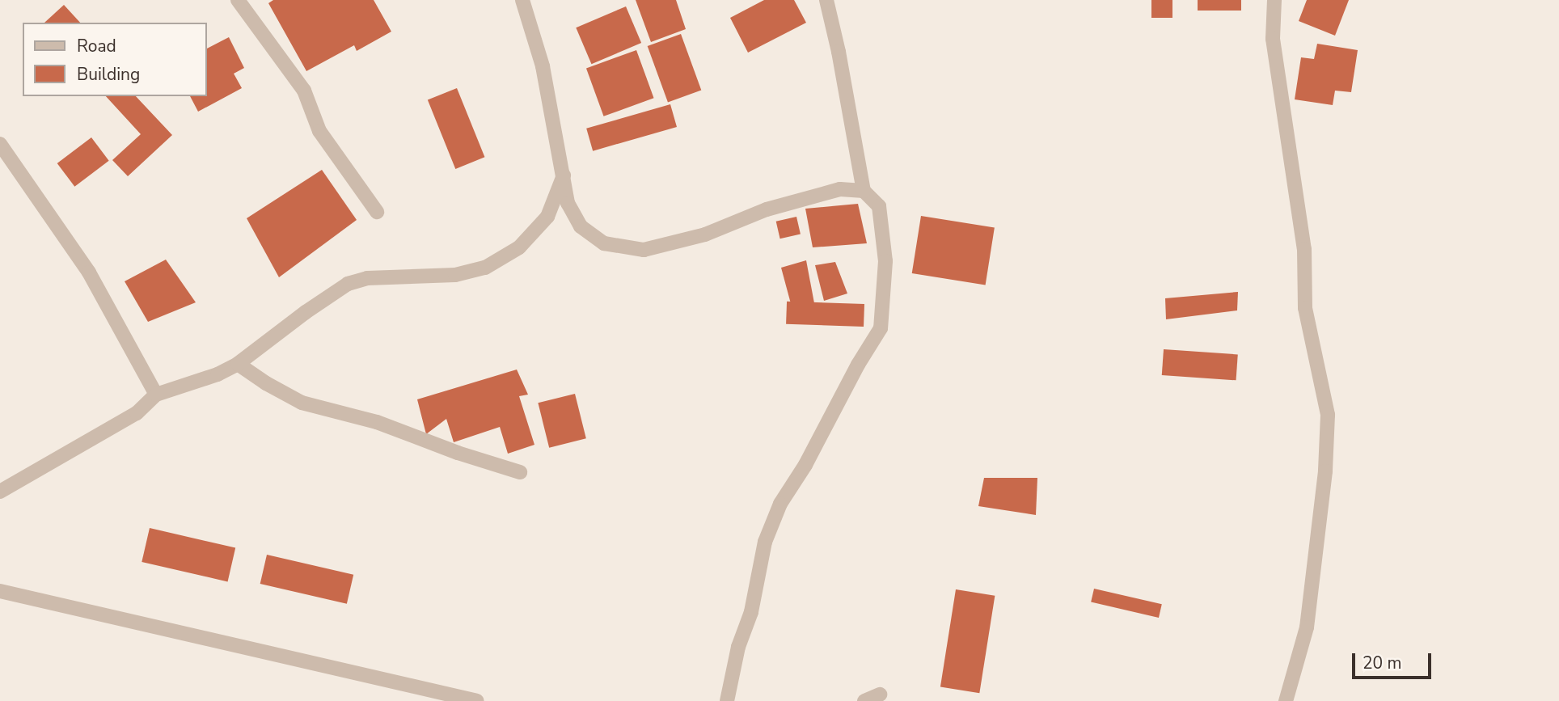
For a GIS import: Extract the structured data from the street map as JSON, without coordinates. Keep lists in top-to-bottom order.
{
  "legend": ["Road", "Building"],
  "scale_bar": "20 m"
}
